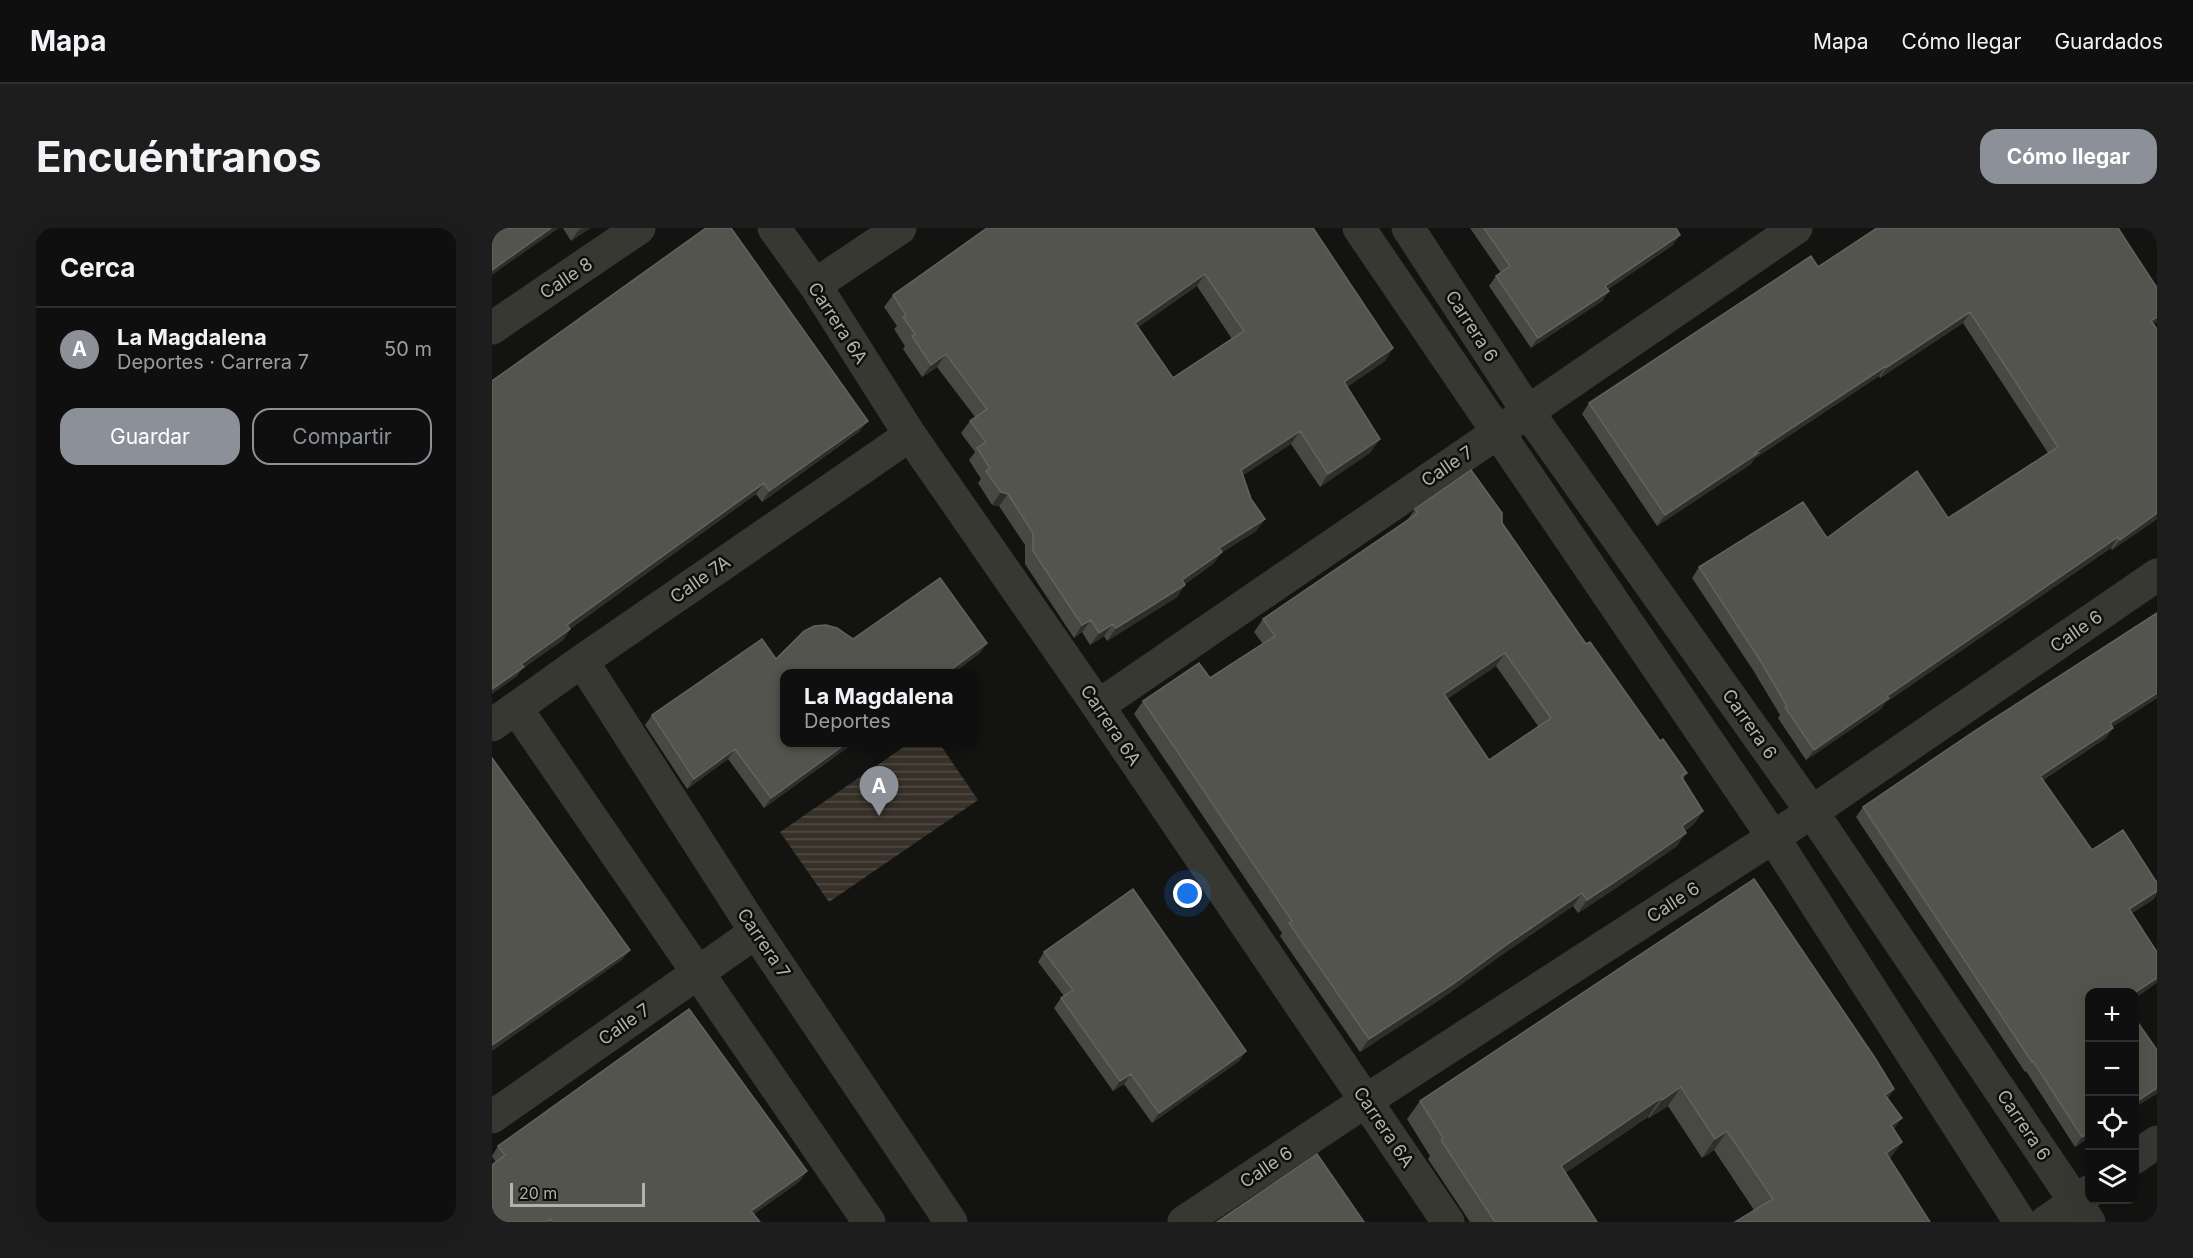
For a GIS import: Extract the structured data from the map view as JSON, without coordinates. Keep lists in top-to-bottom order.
{
  "streets": {
    "street": [
      "Calle 8",
      "Carrera 6A",
      "Carrera 6",
      "Calle 7",
      "Calle 7A",
      "Calle 6",
      "Carrera 7"
    ]
  },
  "crossings": [
    ["Carrera 6A", "Calle 7"],
    ["Carrera 6A", "Calle 7A"],
    ["Carrera 6A", "Calle 6"],
    ["Carrera 6", "Calle 7"],
    ["Carrera 6", "Calle 6"],
    ["Calle 7", "Carrera 7"],
    ["Calle 7A", "Carrera 7"]
  ],
  "scale_bar": "20 m",
  "page": {
    "header": "Mapa",
    "nav": ["Mapa", "Cómo llegar", "Guardados"],
    "buttons": [
      "Cómo llegar",
      ["Guardar", "Compartir"]
    ],
    "title": "Encuéntranos",
    "heading": "Cerca",
    "list": [
      {
        "mark": "A",
        "name": "La Magdalena",
        "note": "Deportes · Carrera 7",
        "value": "50 m"
      }
    ],
    "popup": ["La Magdalena", "Deportes"],
    "pins": "A",
    "map_buttons": ["+", "−"],
    "scale": "20 m"
  }
}
